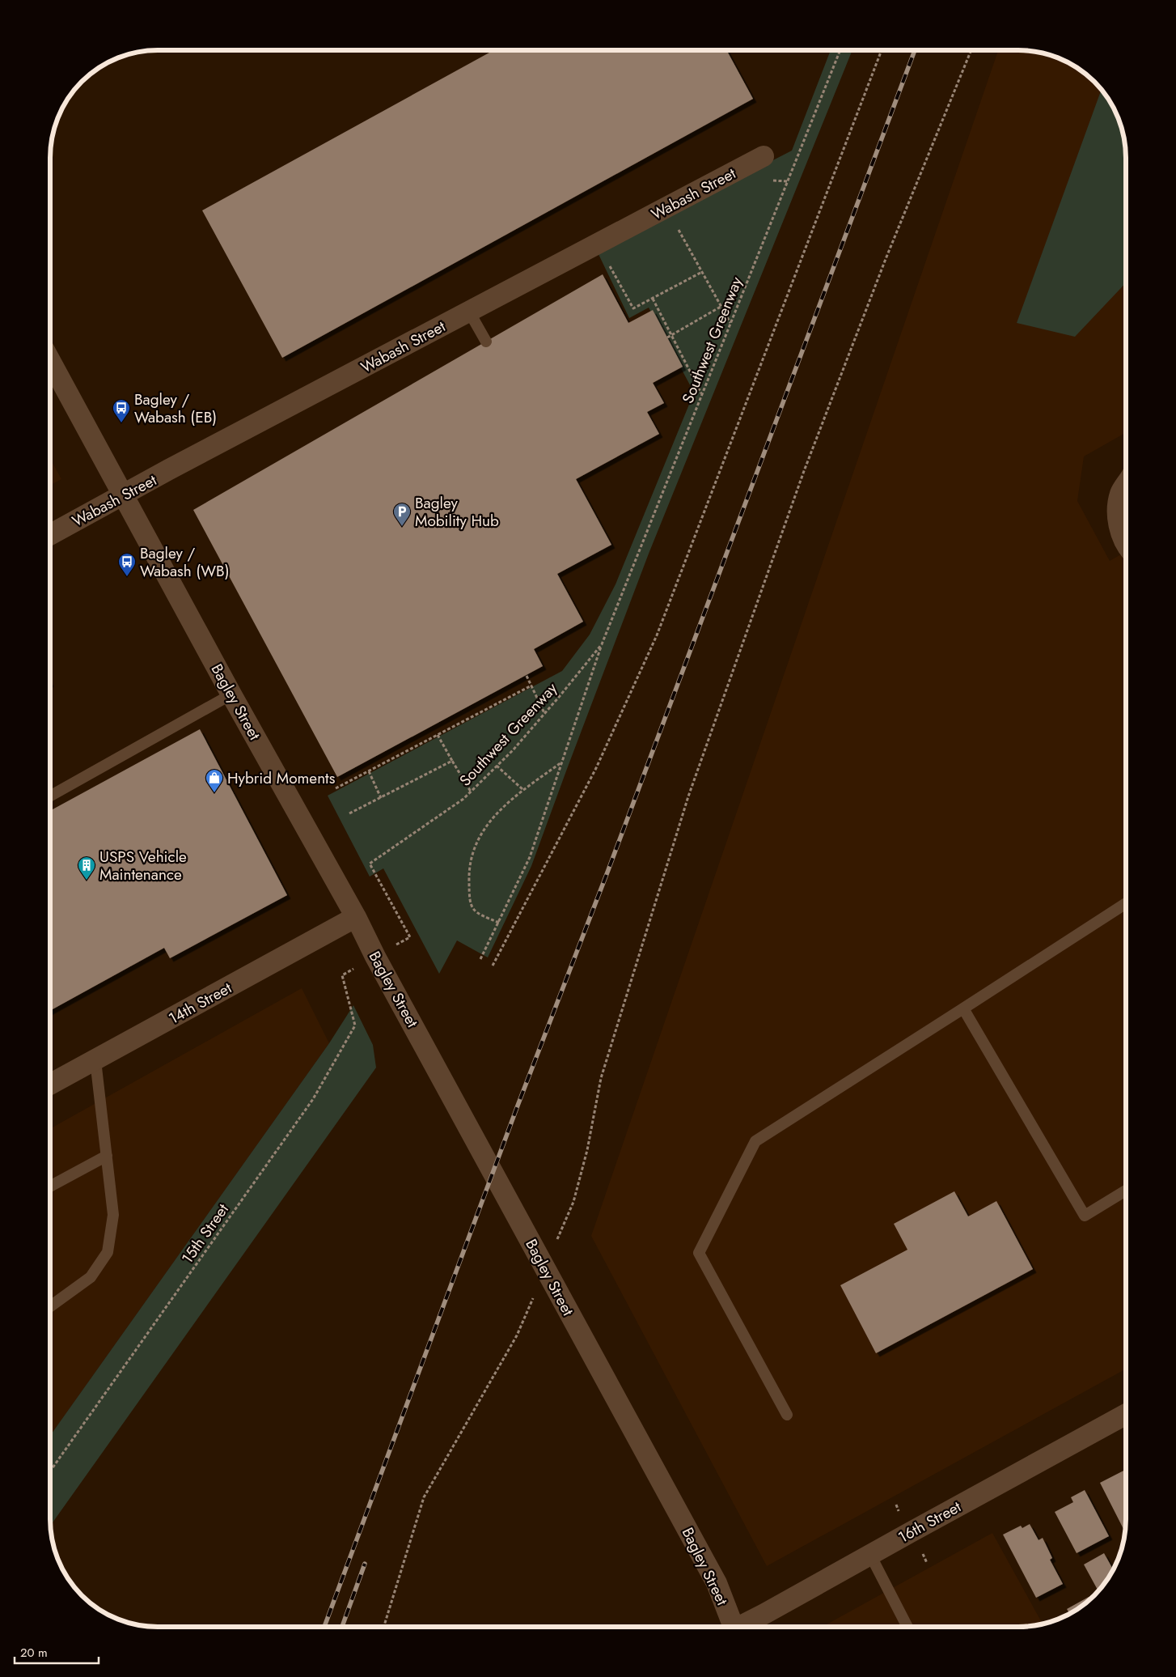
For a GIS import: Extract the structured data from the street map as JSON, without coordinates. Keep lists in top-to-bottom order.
{
  "streets": {
    "street": [
      "Wabash Street",
      "Bagley Street",
      "14th Street",
      "16th Street"
    ],
    "path": ["Southwest Greenway", "15th Street"]
  },
  "crossings": [
    ["Wabash Street", "Bagley Street"],
    ["Bagley Street", "14th Street"]
  ],
  "places": {
    "bus stop": ["Bagley / Wabash (EB)", "Bagley / Wabash (WB)"],
    "parking": ["Bagley Mobility Hub"],
    "shop": ["Hybrid Moments"],
    "building": ["USPS Vehicle Maintenance"]
  },
  "scale_bar": "20 m"
}
